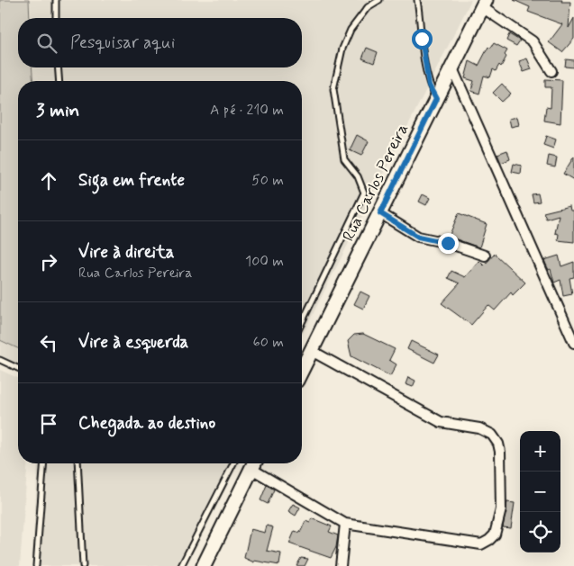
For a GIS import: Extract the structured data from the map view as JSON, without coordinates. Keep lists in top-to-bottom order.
{
  "streets": {
    "main road": ["Rua Carlos Pereira"]
  },
  "page": {
    "search": "Pesquisar aqui",
    "heading": ["3 min", "A pé · 210 m"],
    "list": [
      ["Siga em frente", "50 m"],
      ["Vire à direita", "Rua Carlos Pereira", "100 m"],
      ["Vire à esquerda", "60 m"],
      "Chegada ao destino"
    ],
    "map_buttons": ["+", "−"]
  }
}
